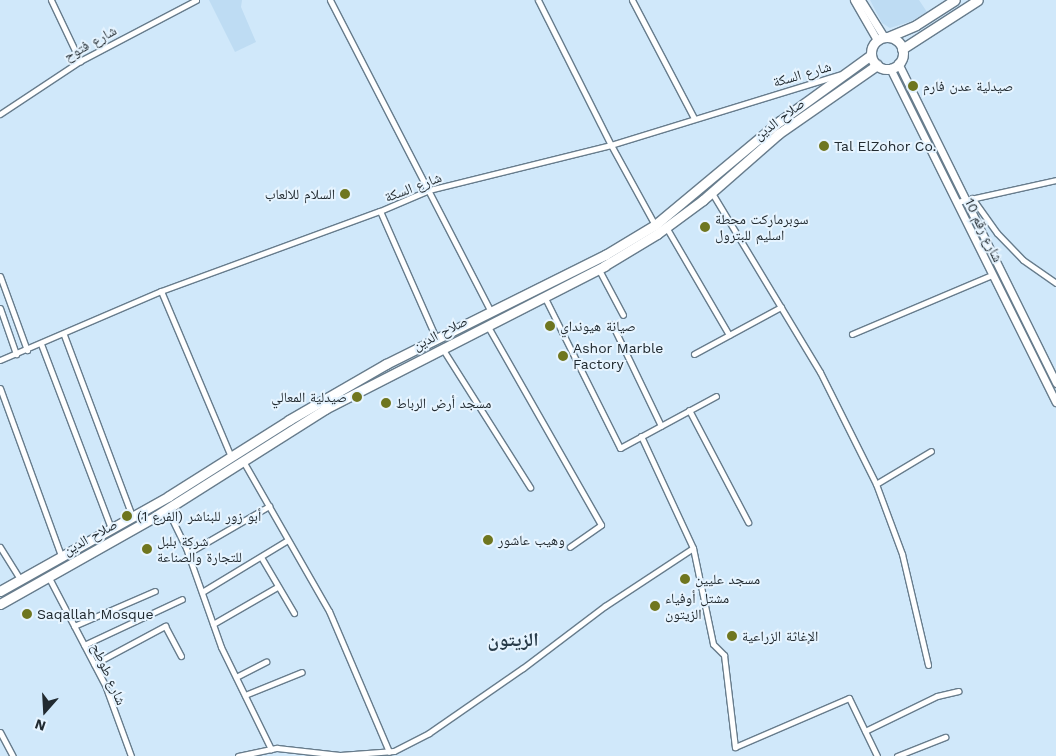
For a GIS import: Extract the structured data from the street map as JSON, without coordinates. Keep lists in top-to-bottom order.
{
  "streets": {
    "highway": ["صلاح الدين"],
    "main road": ["شارع رقم 10"],
    "street": ["شارع فتوح", "شارع السكة", "شارع طوطح"]
  },
  "crossings": [
    ["شارع السكة", "صلاح الدين"],
    ["صلاح الدين", "شارع رقم 10"],
    ["صلاح الدين", "شارع طوطح"]
  ],
  "districts": ["الزيتون"],
  "places": [
    "صيدلية عدن فارم",
    "Tal ElZohor Co.",
    "السلام للالعاب",
    "سوبرماركت محطة اسليم للبترول",
    "صيانة هيونداي",
    "Ashor Marble Factory",
    "صيدلية المعالي",
    "مسجد أرض الرباط",
    "أبو زور للبناشر (الفرع 1)",
    "وهيب عاشور",
    "شركة بلبل للتجارة والصناعة",
    "مسجد عليين",
    "مشتل أوفياء الزيتون",
    "Saqallah Mosque",
    "الإغاثة الزراعية"
  ],
  "north": "bottom"
}
